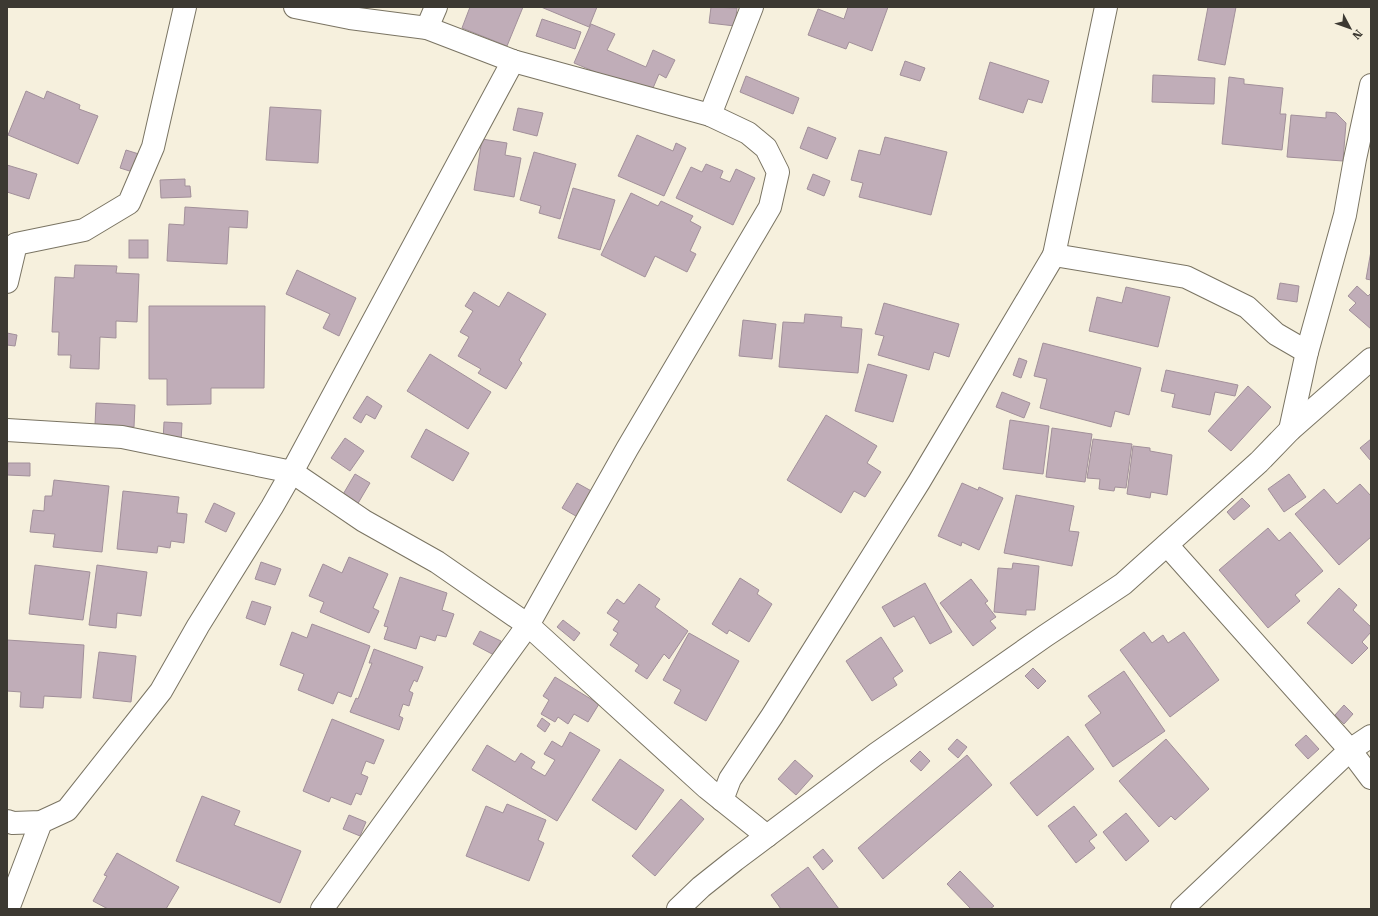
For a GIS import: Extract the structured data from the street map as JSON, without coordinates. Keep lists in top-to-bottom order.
{
  "north": "bottom right"
}
